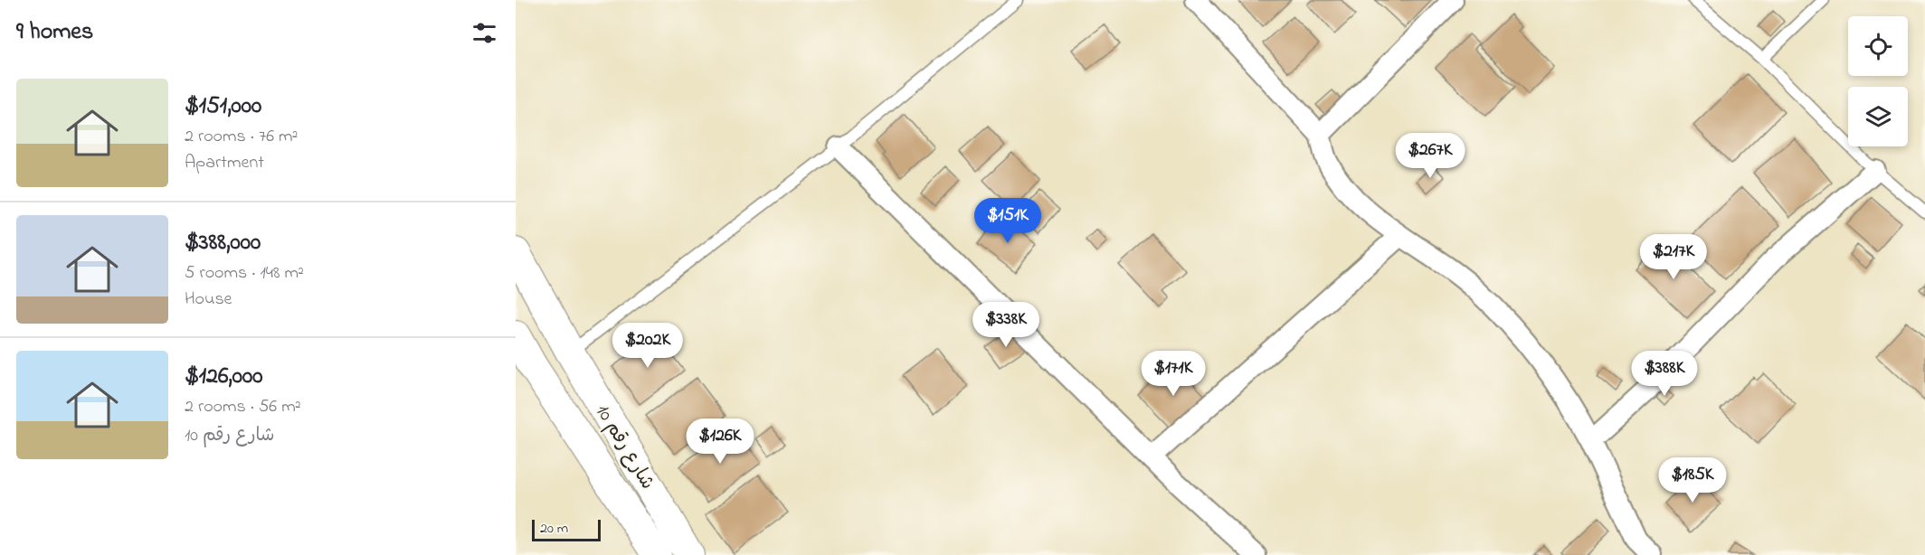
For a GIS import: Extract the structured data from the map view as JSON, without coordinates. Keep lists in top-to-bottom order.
{
  "streets": {
    "main road": ["شارع رقم 10"]
  },
  "scale_bar": "20 m",
  "page": {
    "heading": "9 homes",
    "list": [
      {
        "name": "$151,000",
        "note": "2 rooms · 76 m² · Apartment"
      },
      {
        "name": "$388,000",
        "note": "5 rooms · 148 m² · House"
      },
      {
        "name": "$126,000",
        "note": "2 rooms · 56 m² · شارع رقم 10"
      }
    ],
    "price": [
      "$267K",
      "$151K",
      "$217K",
      "$338K",
      "$202K",
      "$171K",
      "$388K",
      "$126K",
      "$185K"
    ],
    "scale": "20 m"
  }
}
